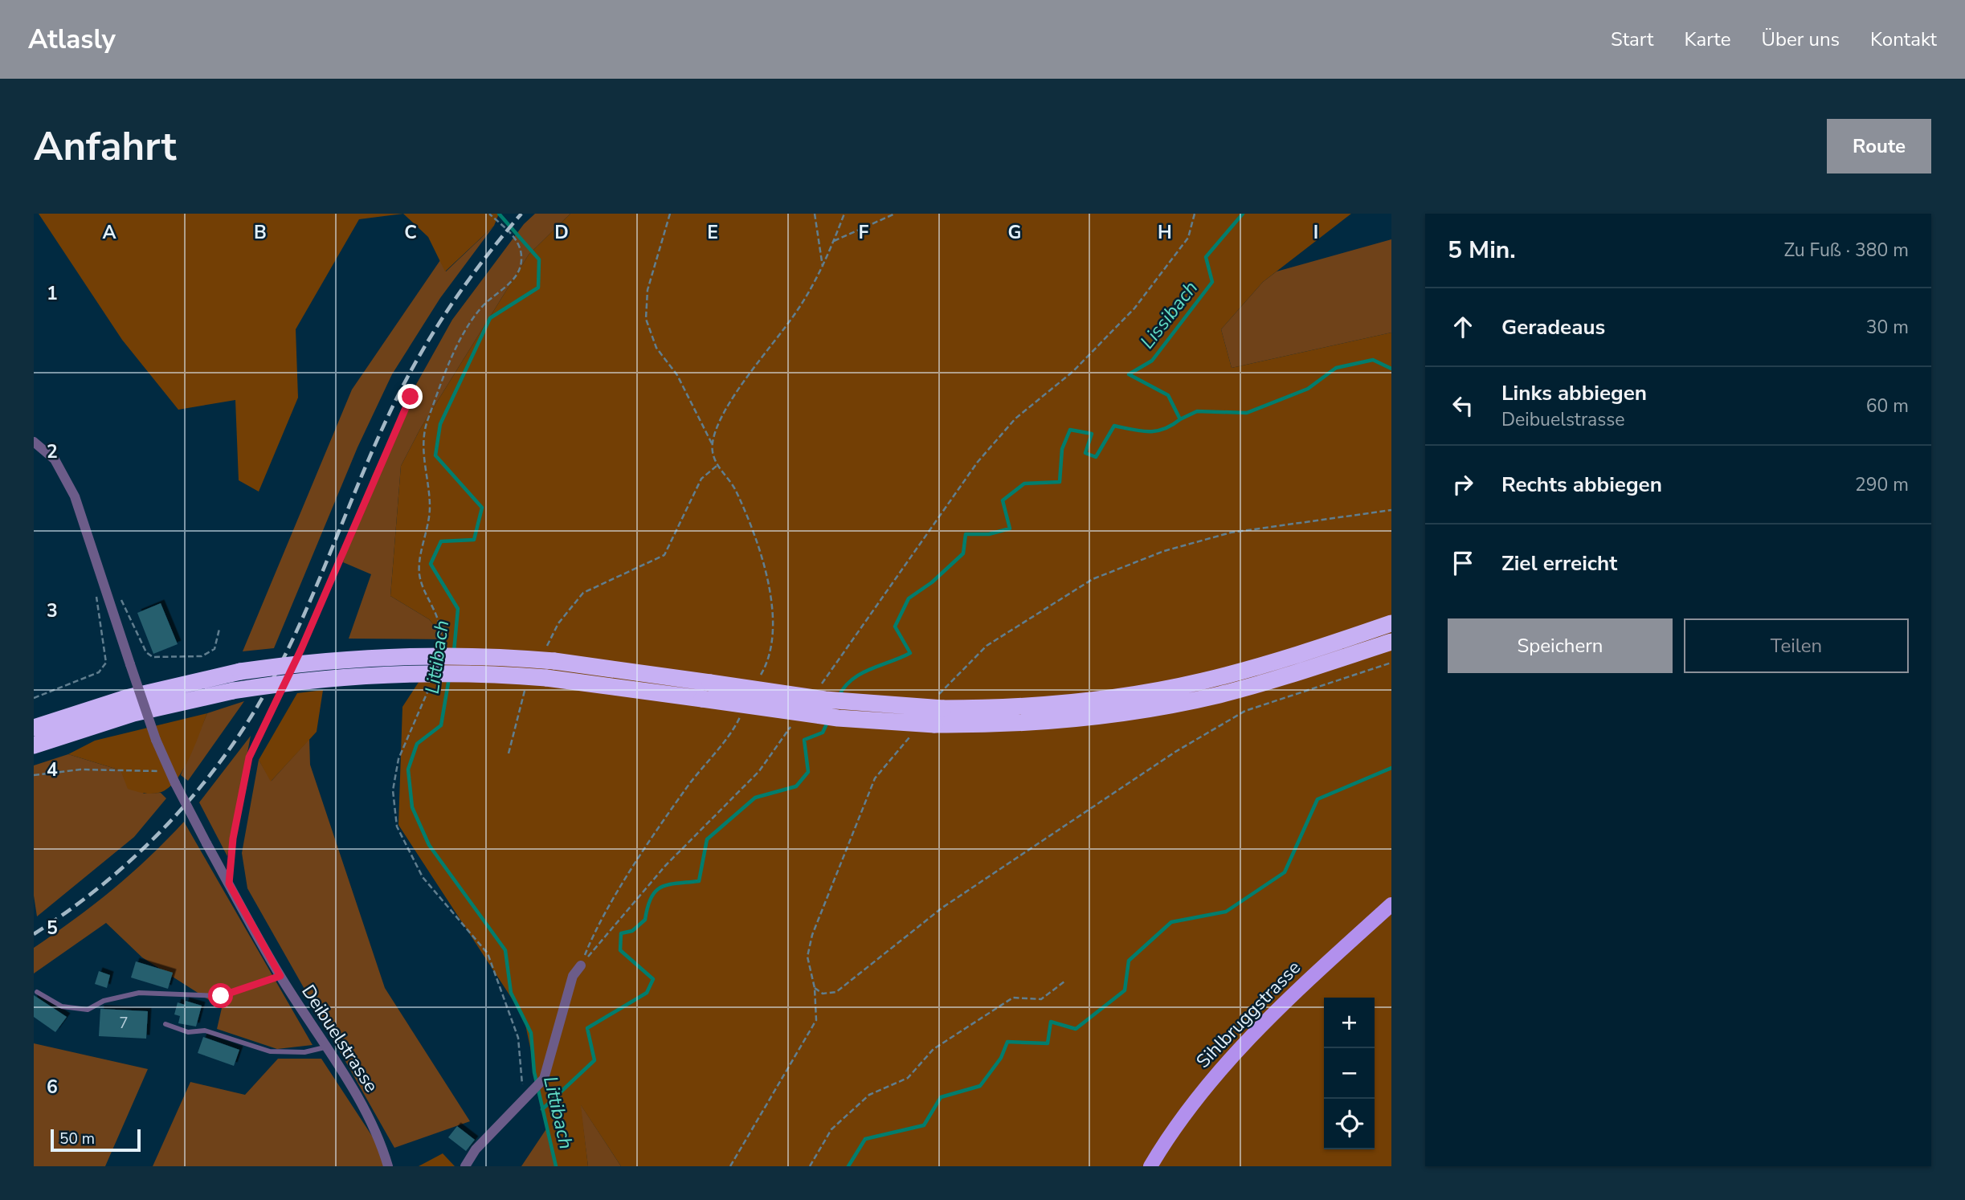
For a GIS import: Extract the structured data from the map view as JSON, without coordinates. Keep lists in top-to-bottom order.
{
  "streets": {
    "main road": ["Sihlbruggstrasse"],
    "street": ["Deibuelstrasse"]
  },
  "water": ["Lissibach", "Littibach"],
  "house_numbers": ["7"],
  "scale_bar": "50 m",
  "page": {
    "header": "Atlasly",
    "nav": [
      "Start",
      "Karte",
      "Über uns",
      "Kontakt"
    ],
    "buttons": [
      "Route",
      ["Speichern", "Teilen"]
    ],
    "title": "Anfahrt",
    "heading": ["5 Min.", "Zu Fuß · 380 m"],
    "list": [
      ["Geradeaus", "30 m"],
      ["Links abbiegen", "Deibuelstrasse", "60 m"],
      ["Rechts abbiegen", "290 m"],
      "Ziel erreicht"
    ],
    "map_buttons": ["+", "−"],
    "scale": "50 m"
  },
  "grid": {
    "columns": [
      "A",
      "B",
      "C",
      "D",
      "E",
      "F",
      "G",
      "H",
      "I"
    ],
    "rows": [
      "1",
      "2",
      "3",
      "4",
      "5",
      "6"
    ]
  }
}
